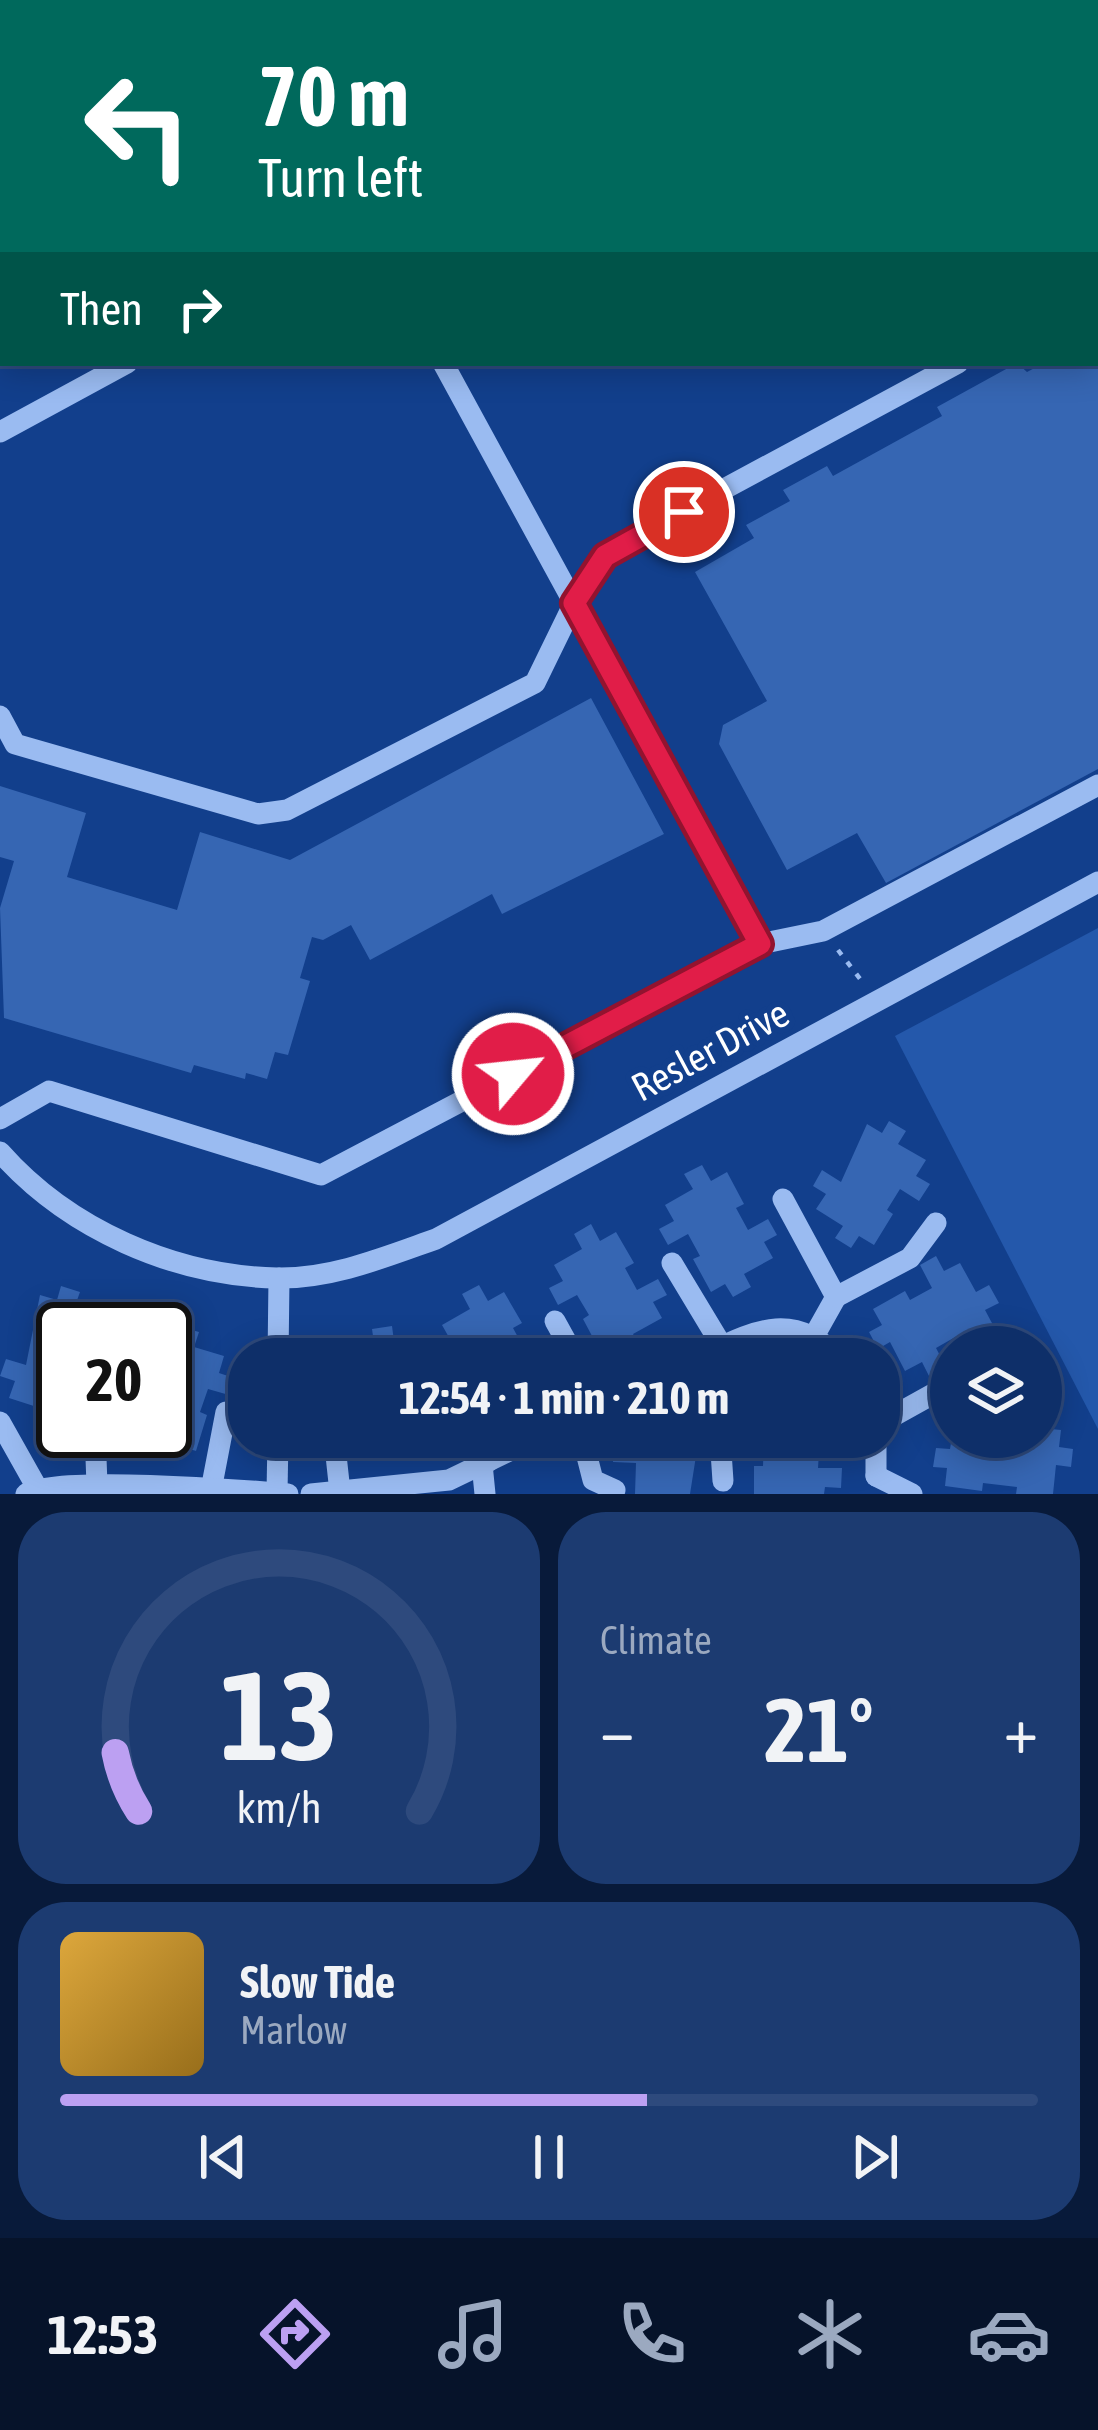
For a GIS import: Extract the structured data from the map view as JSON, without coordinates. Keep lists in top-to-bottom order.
{
  "streets": {
    "street": ["Resler Drive"]
  },
  "page": {
    "turn": ["70 m", "Turn left"],
    "then": "Then",
    "limit": "20",
    "trip": "12:54 · 1 min · 210 m",
    "tile": "Climate",
    "heat": ["−", "21°", "+"],
    "song": ["Slow Tide", "Marlow"],
    "tabs": "12:53",
    "gauge": ["13", "km/h"]
  }
}
